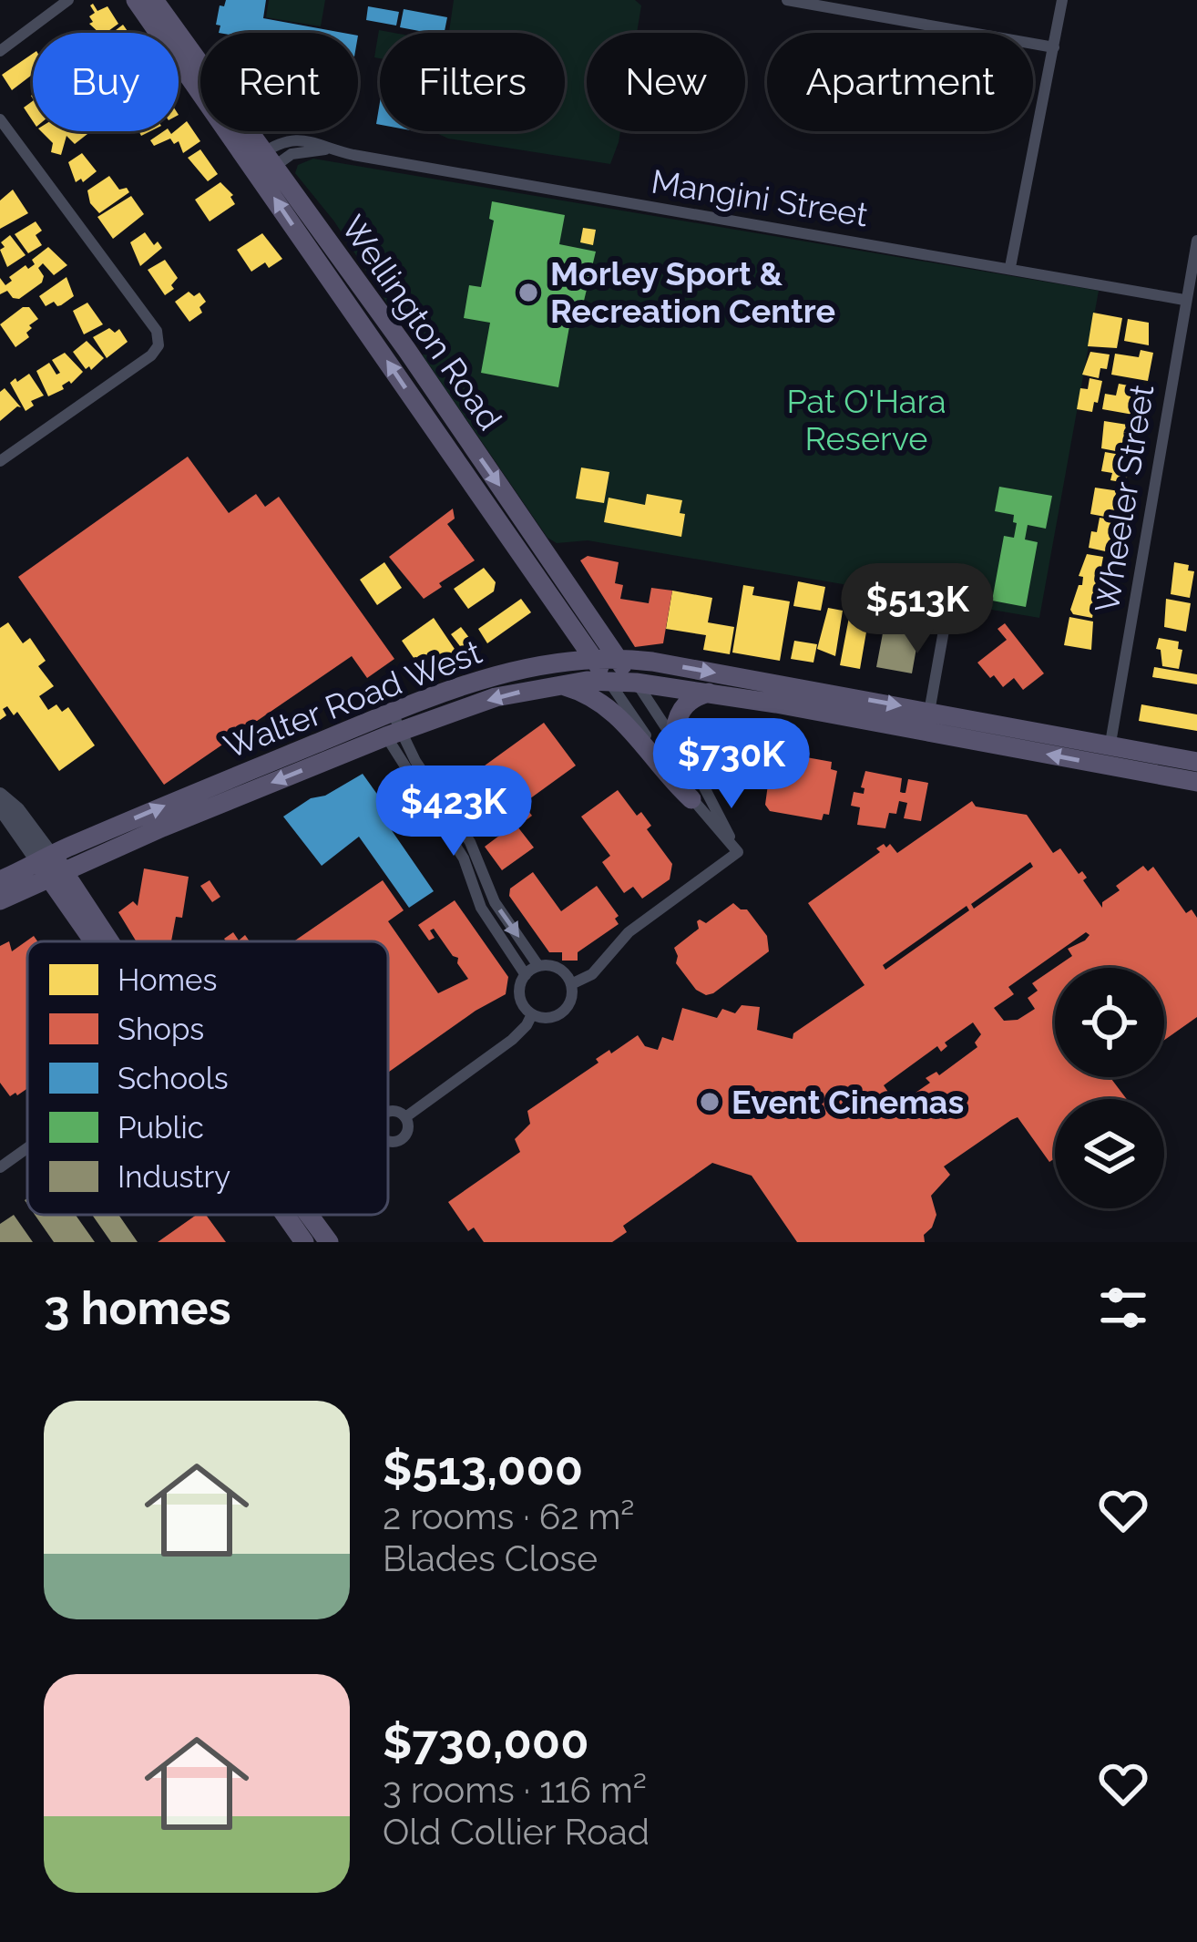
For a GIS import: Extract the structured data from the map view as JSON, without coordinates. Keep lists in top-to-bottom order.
{
  "streets": {
    "main road": ["Wellington Road", "Walter Road West"],
    "street": ["Mangini Street", "Wheeler Street"]
  },
  "crossings": [
    ["Mangini Street", "Wellington Road"],
    ["Mangini Street", "Wheeler Street"],
    ["Wellington Road", "Walter Road West"],
    ["Wheeler Street", "Walter Road West"]
  ],
  "parks": ["Pat O'Hara Reserve"],
  "places": ["Morley Sport & Recreation Centre", "Event Cinemas"],
  "legend": [
    "Homes",
    "Shops",
    "Schools",
    "Public",
    "Industry"
  ],
  "page": {
    "chip": [
      "Buy",
      "Rent",
      "Filters",
      "New",
      "Apartment"
    ],
    "price": ["$513K", "$730K", "$423K"],
    "heading": "3 homes",
    "list": [
      {
        "name": "$513,000",
        "note": "2 rooms · 62 m² · Blades Close"
      },
      {
        "name": "$730,000",
        "note": "3 rooms · 116 m² · Old Collier Road"
      }
    ]
  }
}
